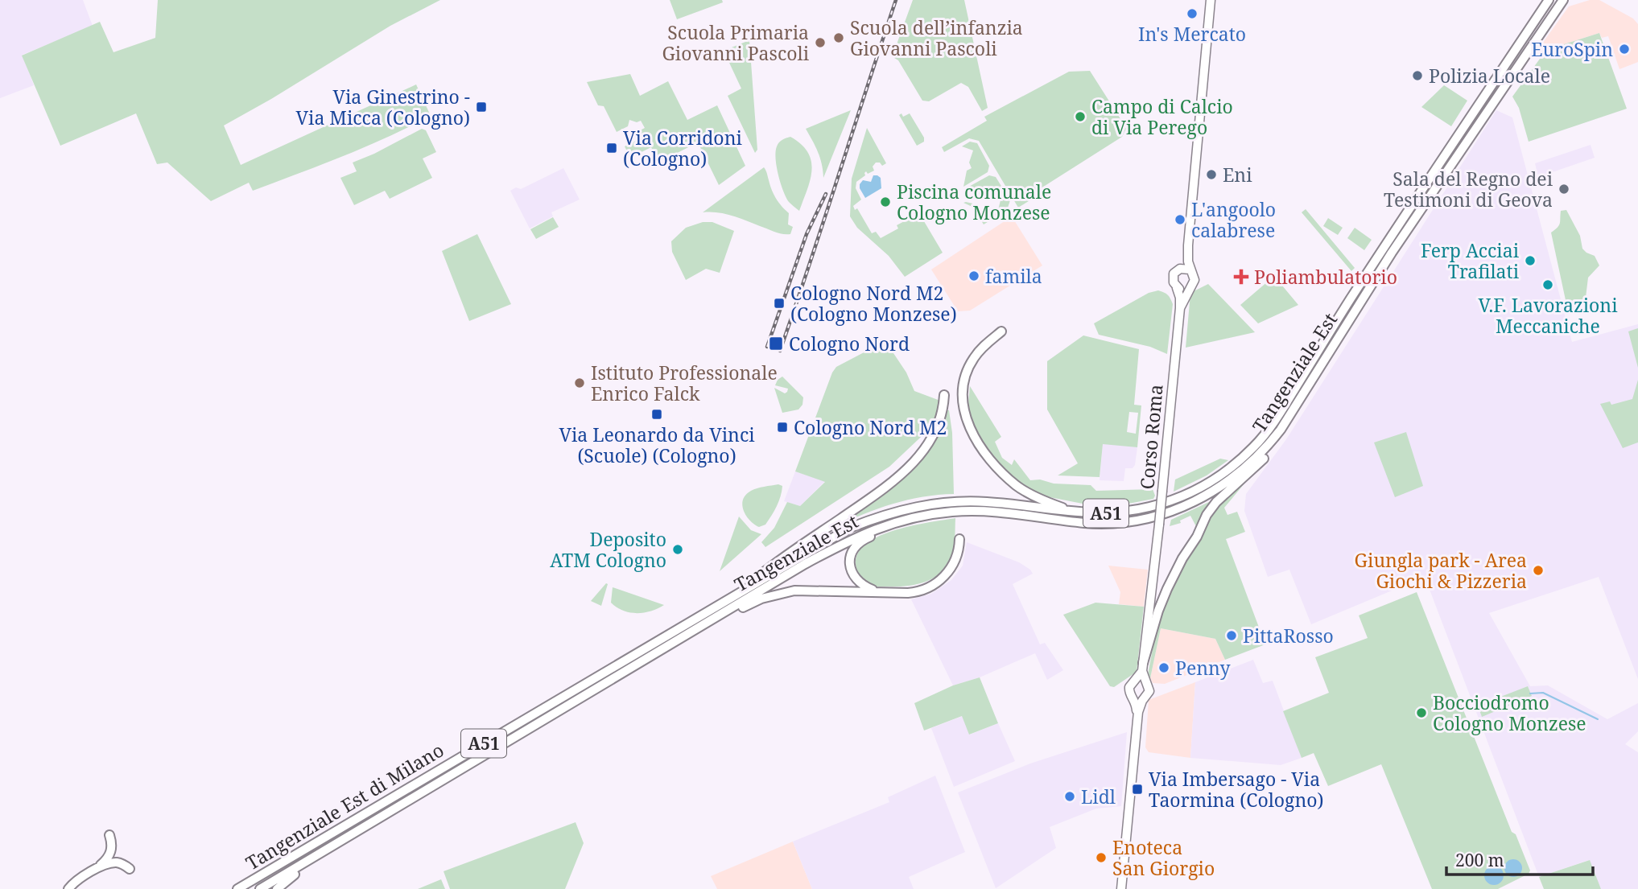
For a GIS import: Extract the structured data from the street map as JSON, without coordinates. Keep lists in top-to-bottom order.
{
  "streets": {
    "highway": ["Tangenziale Est", "A51", "Tangenziale Est di Milano"],
    "main road": ["Corso Roma"]
  },
  "crossings": [
    ["Tangenziale Est", "Tangenziale Est di Milano"]
  ],
  "places": {
    "other": [
      "In's Mercato",
      "Scuola dell’infanzia Giovanni Pascoli",
      "Scuola Primaria Giovanni Pascoli",
      "EuroSpin",
      "Polizia Locale",
      "Campo di Calcio di Via Perego",
      "Eni",
      "Sala del Regno dei Testimoni di Geova",
      "Piscina comunale Cologno Monzese",
      "L'angoolo calabrese",
      "Ferp Acciai Trafilati",
      "famila",
      "V.F. Lavorazioni Meccaniche",
      "Istituto Professionale Enrico Falck",
      "Deposito ATM Cologno",
      "Giungla park - Area Giochi & Pizzeria",
      "PittaRosso",
      "Penny",
      "Bocciodromo Cologno Monzese",
      "Lidl",
      "Enoteca San Giorgio"
    ],
    "transit": [
      "Via Ginestrino - Via Micca (Cologno)",
      "Via Corridoni (Cologno)",
      "Cologno Nord M2 (Cologno Monzese)",
      "Cologno Nord",
      "Via Leonardo da Vinci (Scuole) (Cologno)",
      "Cologno Nord M2",
      "Via Imbersago - Via Taormina (Cologno)"
    ],
    "health": ["Poliambulatorio"]
  },
  "scale_bar": "200 m"
}
